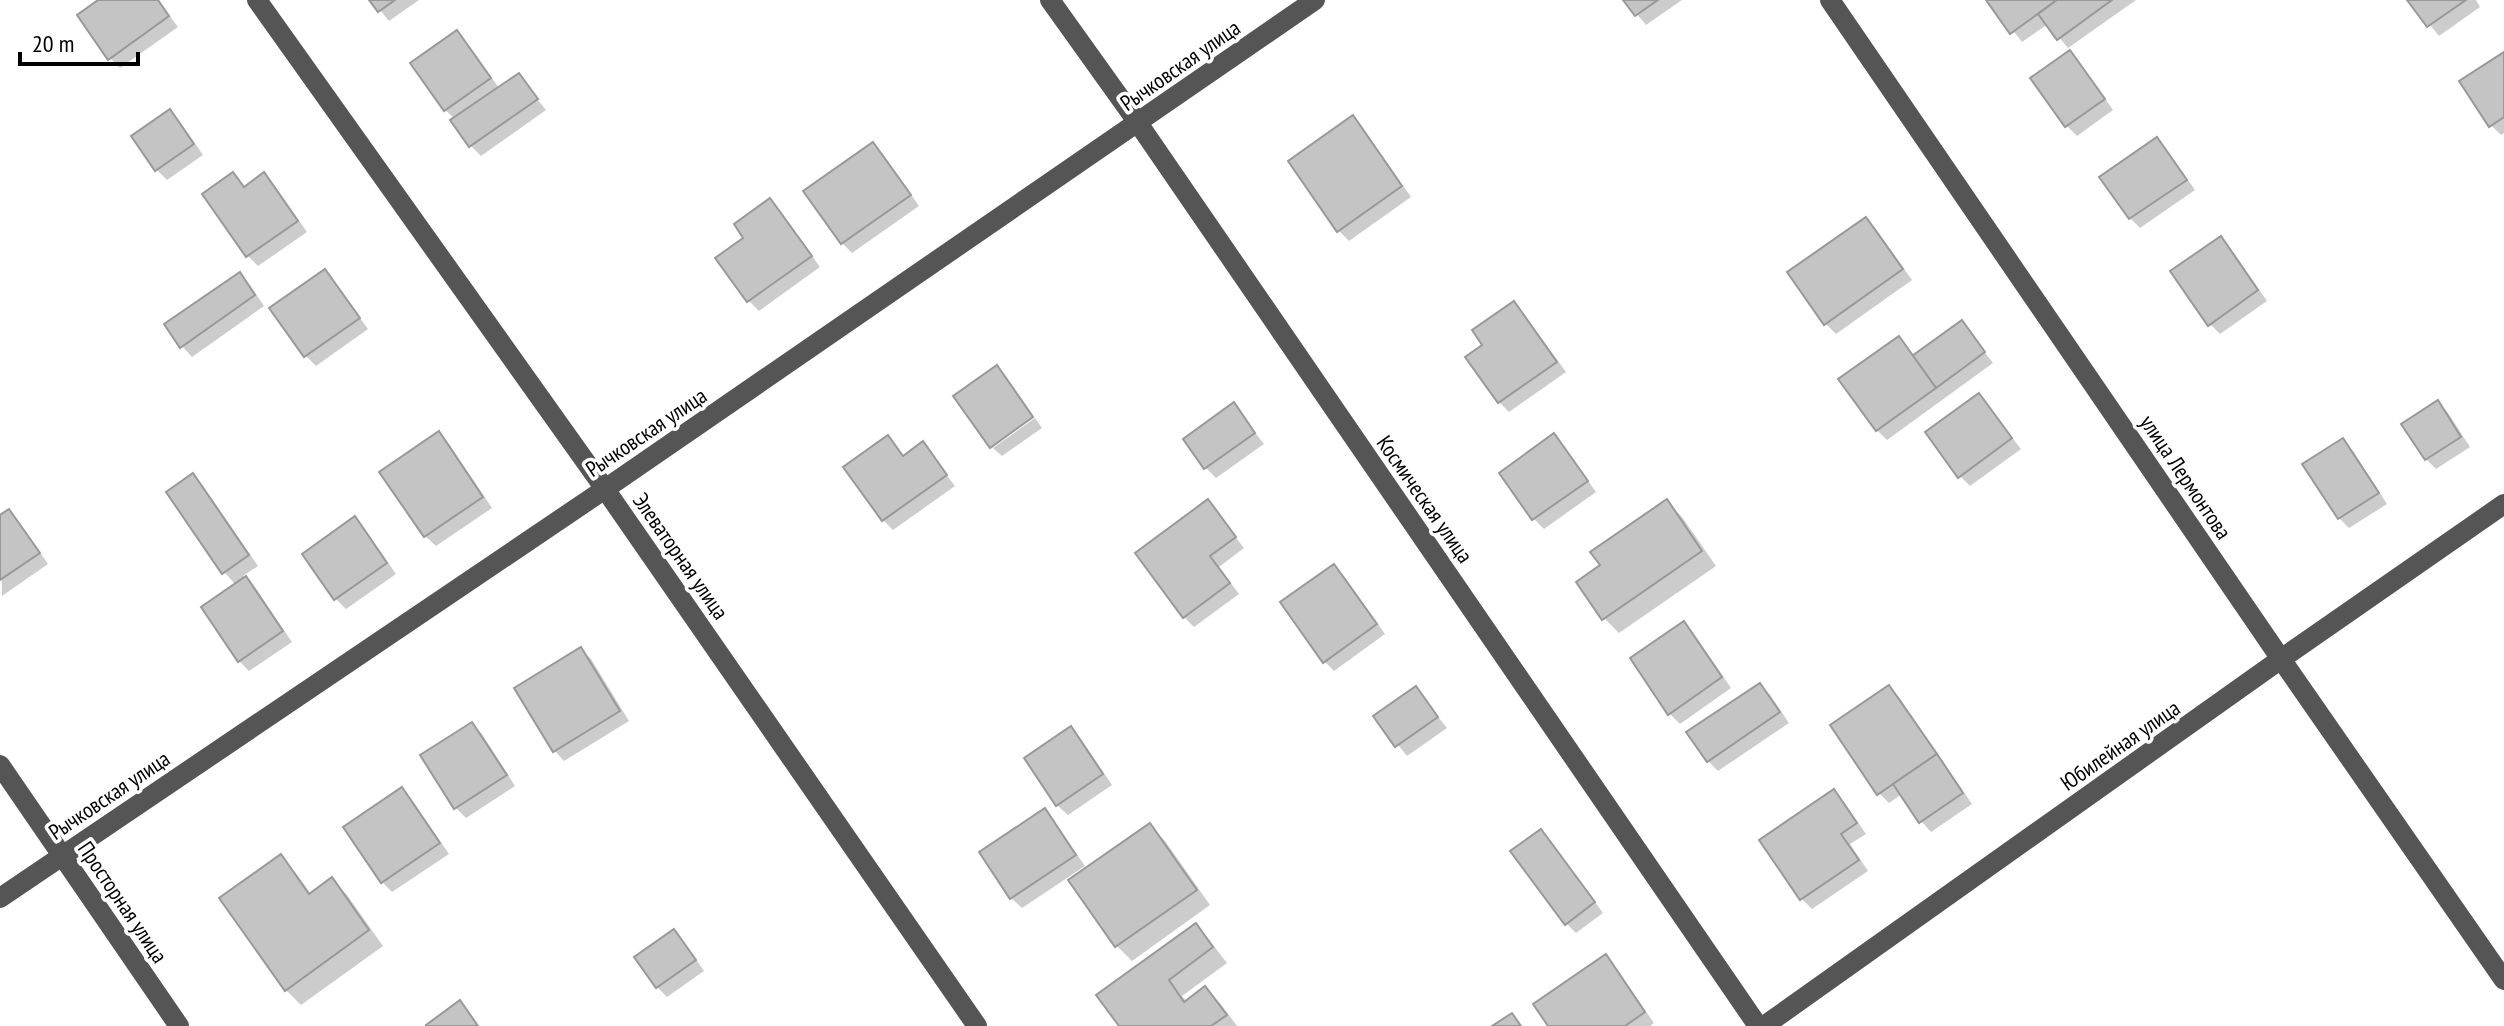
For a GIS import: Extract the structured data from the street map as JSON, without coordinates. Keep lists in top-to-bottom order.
{
  "streets": {
    "street": [
      "Рычковская улица",
      "улица Лермонтова",
      "Космическая улица",
      "Элеваторная улица",
      "Юбилейная улица",
      "Просторная улица"
    ]
  },
  "crossings": [
    ["Рычковская улица", "Космическая улица"],
    ["Рычковская улица", "Элеваторная улица"],
    ["Рычковская улица", "Просторная улица"],
    ["улица Лермонтова", "Юбилейная улица"],
    ["Космическая улица", "Юбилейная улица"]
  ],
  "scale_bar": "20 m"
}
